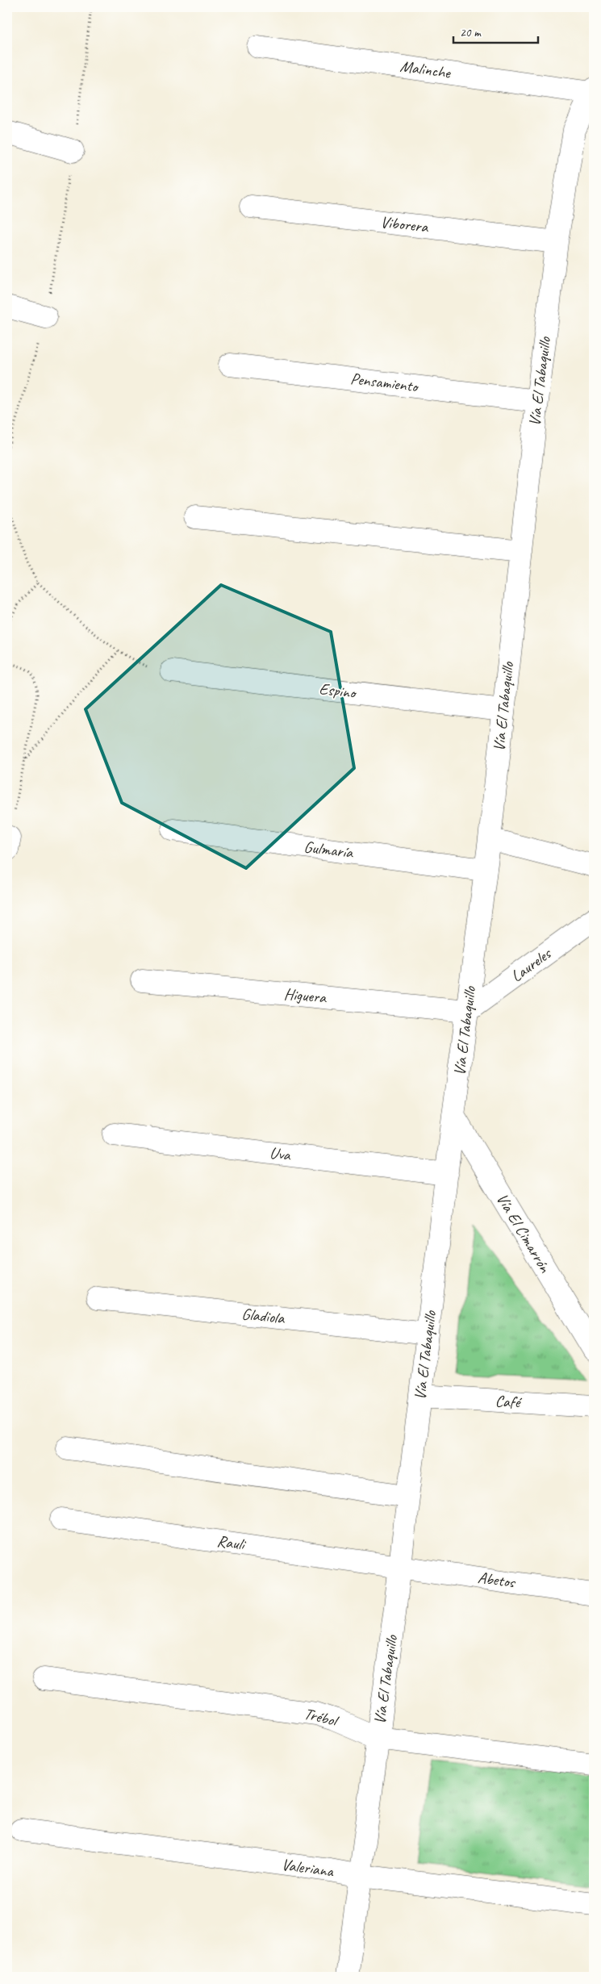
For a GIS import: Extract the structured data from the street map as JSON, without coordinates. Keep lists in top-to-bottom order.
{
  "streets": {
    "street": [
      "Malinche",
      "Viborera",
      "Vía El Tabaquillo",
      "Pensamiento",
      "Espino",
      "Gulmaría",
      "Laureles",
      "Higuera",
      "Uva",
      "Vía El Cimarrón",
      "Gladiola",
      "Café",
      "Rauli",
      "Abetos",
      "Trébol",
      "Valeriana"
    ]
  },
  "crossings": [
    ["Malinche", "Vía El Tabaquillo"],
    ["Viborera", "Vía El Tabaquillo"],
    ["Vía El Tabaquillo", "Pensamiento"],
    ["Vía El Tabaquillo", "Espino"],
    ["Vía El Tabaquillo", "Gulmaría"],
    ["Vía El Tabaquillo", "Laureles"],
    ["Vía El Tabaquillo", "Higuera"],
    ["Vía El Tabaquillo", "Uva"],
    ["Vía El Tabaquillo", "Vía El Cimarrón"],
    ["Vía El Tabaquillo", "Gladiola"],
    ["Vía El Tabaquillo", "Café"],
    ["Vía El Tabaquillo", "Rauli"],
    ["Vía El Tabaquillo", "Abetos"],
    ["Vía El Tabaquillo", "Trébol"],
    ["Vía El Tabaquillo", "Valeriana"],
    ["Laureles", "Higuera"],
    ["Rauli", "Abetos"]
  ],
  "scale_bar": "20 m"
}
